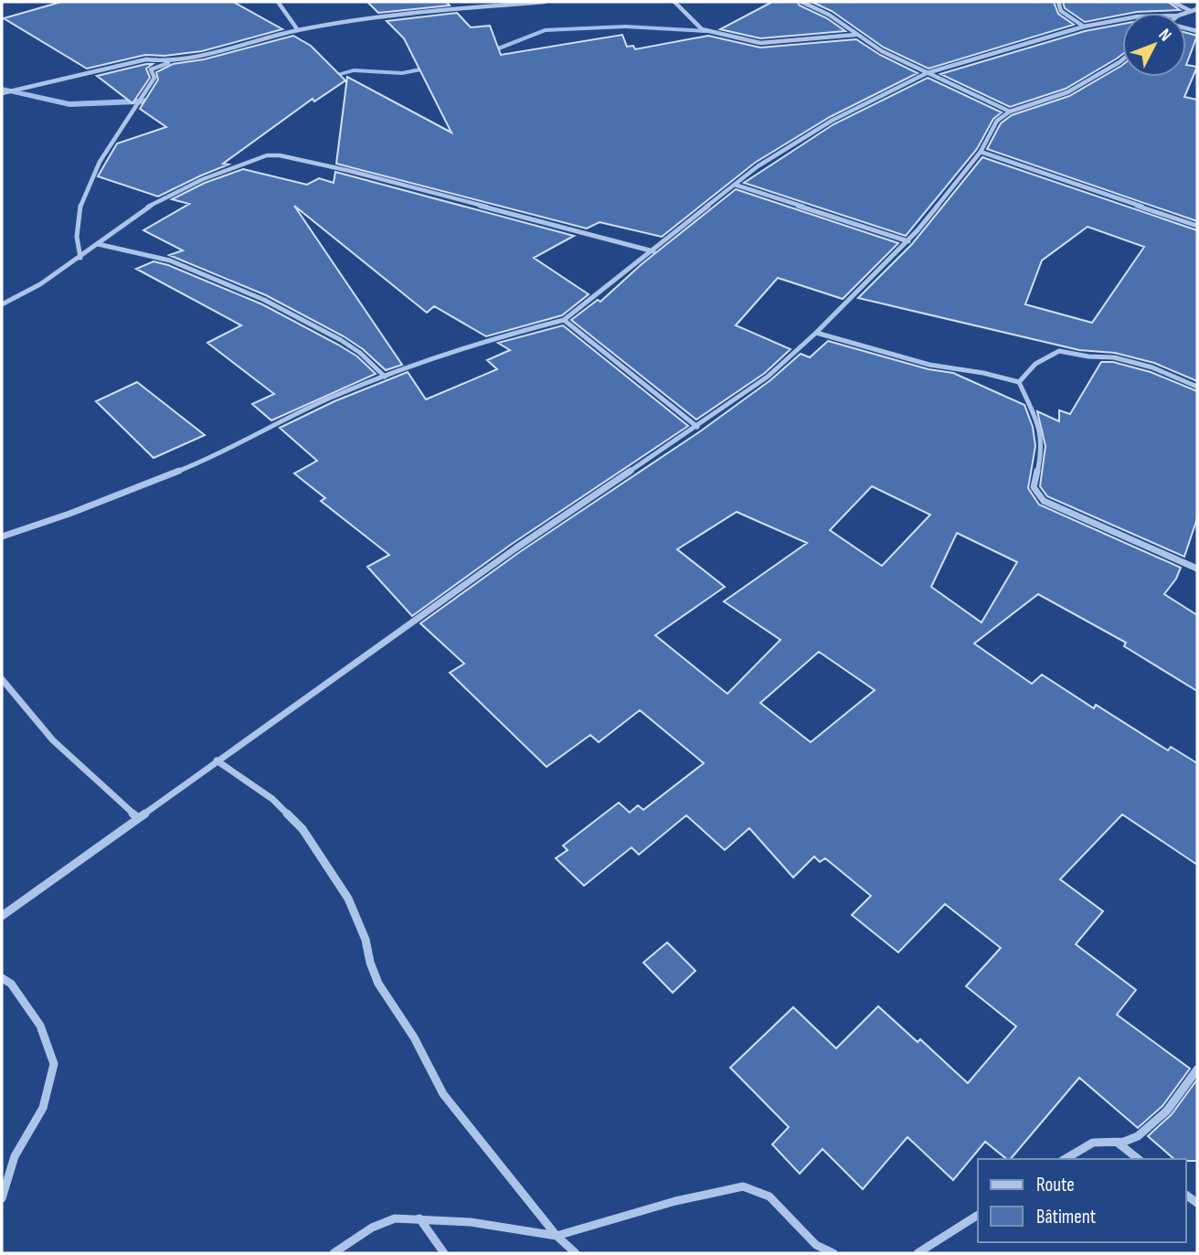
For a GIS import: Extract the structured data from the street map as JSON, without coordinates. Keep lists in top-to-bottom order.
{
  "legend": ["Route", "Bâtiment"],
  "north": "top right"
}
